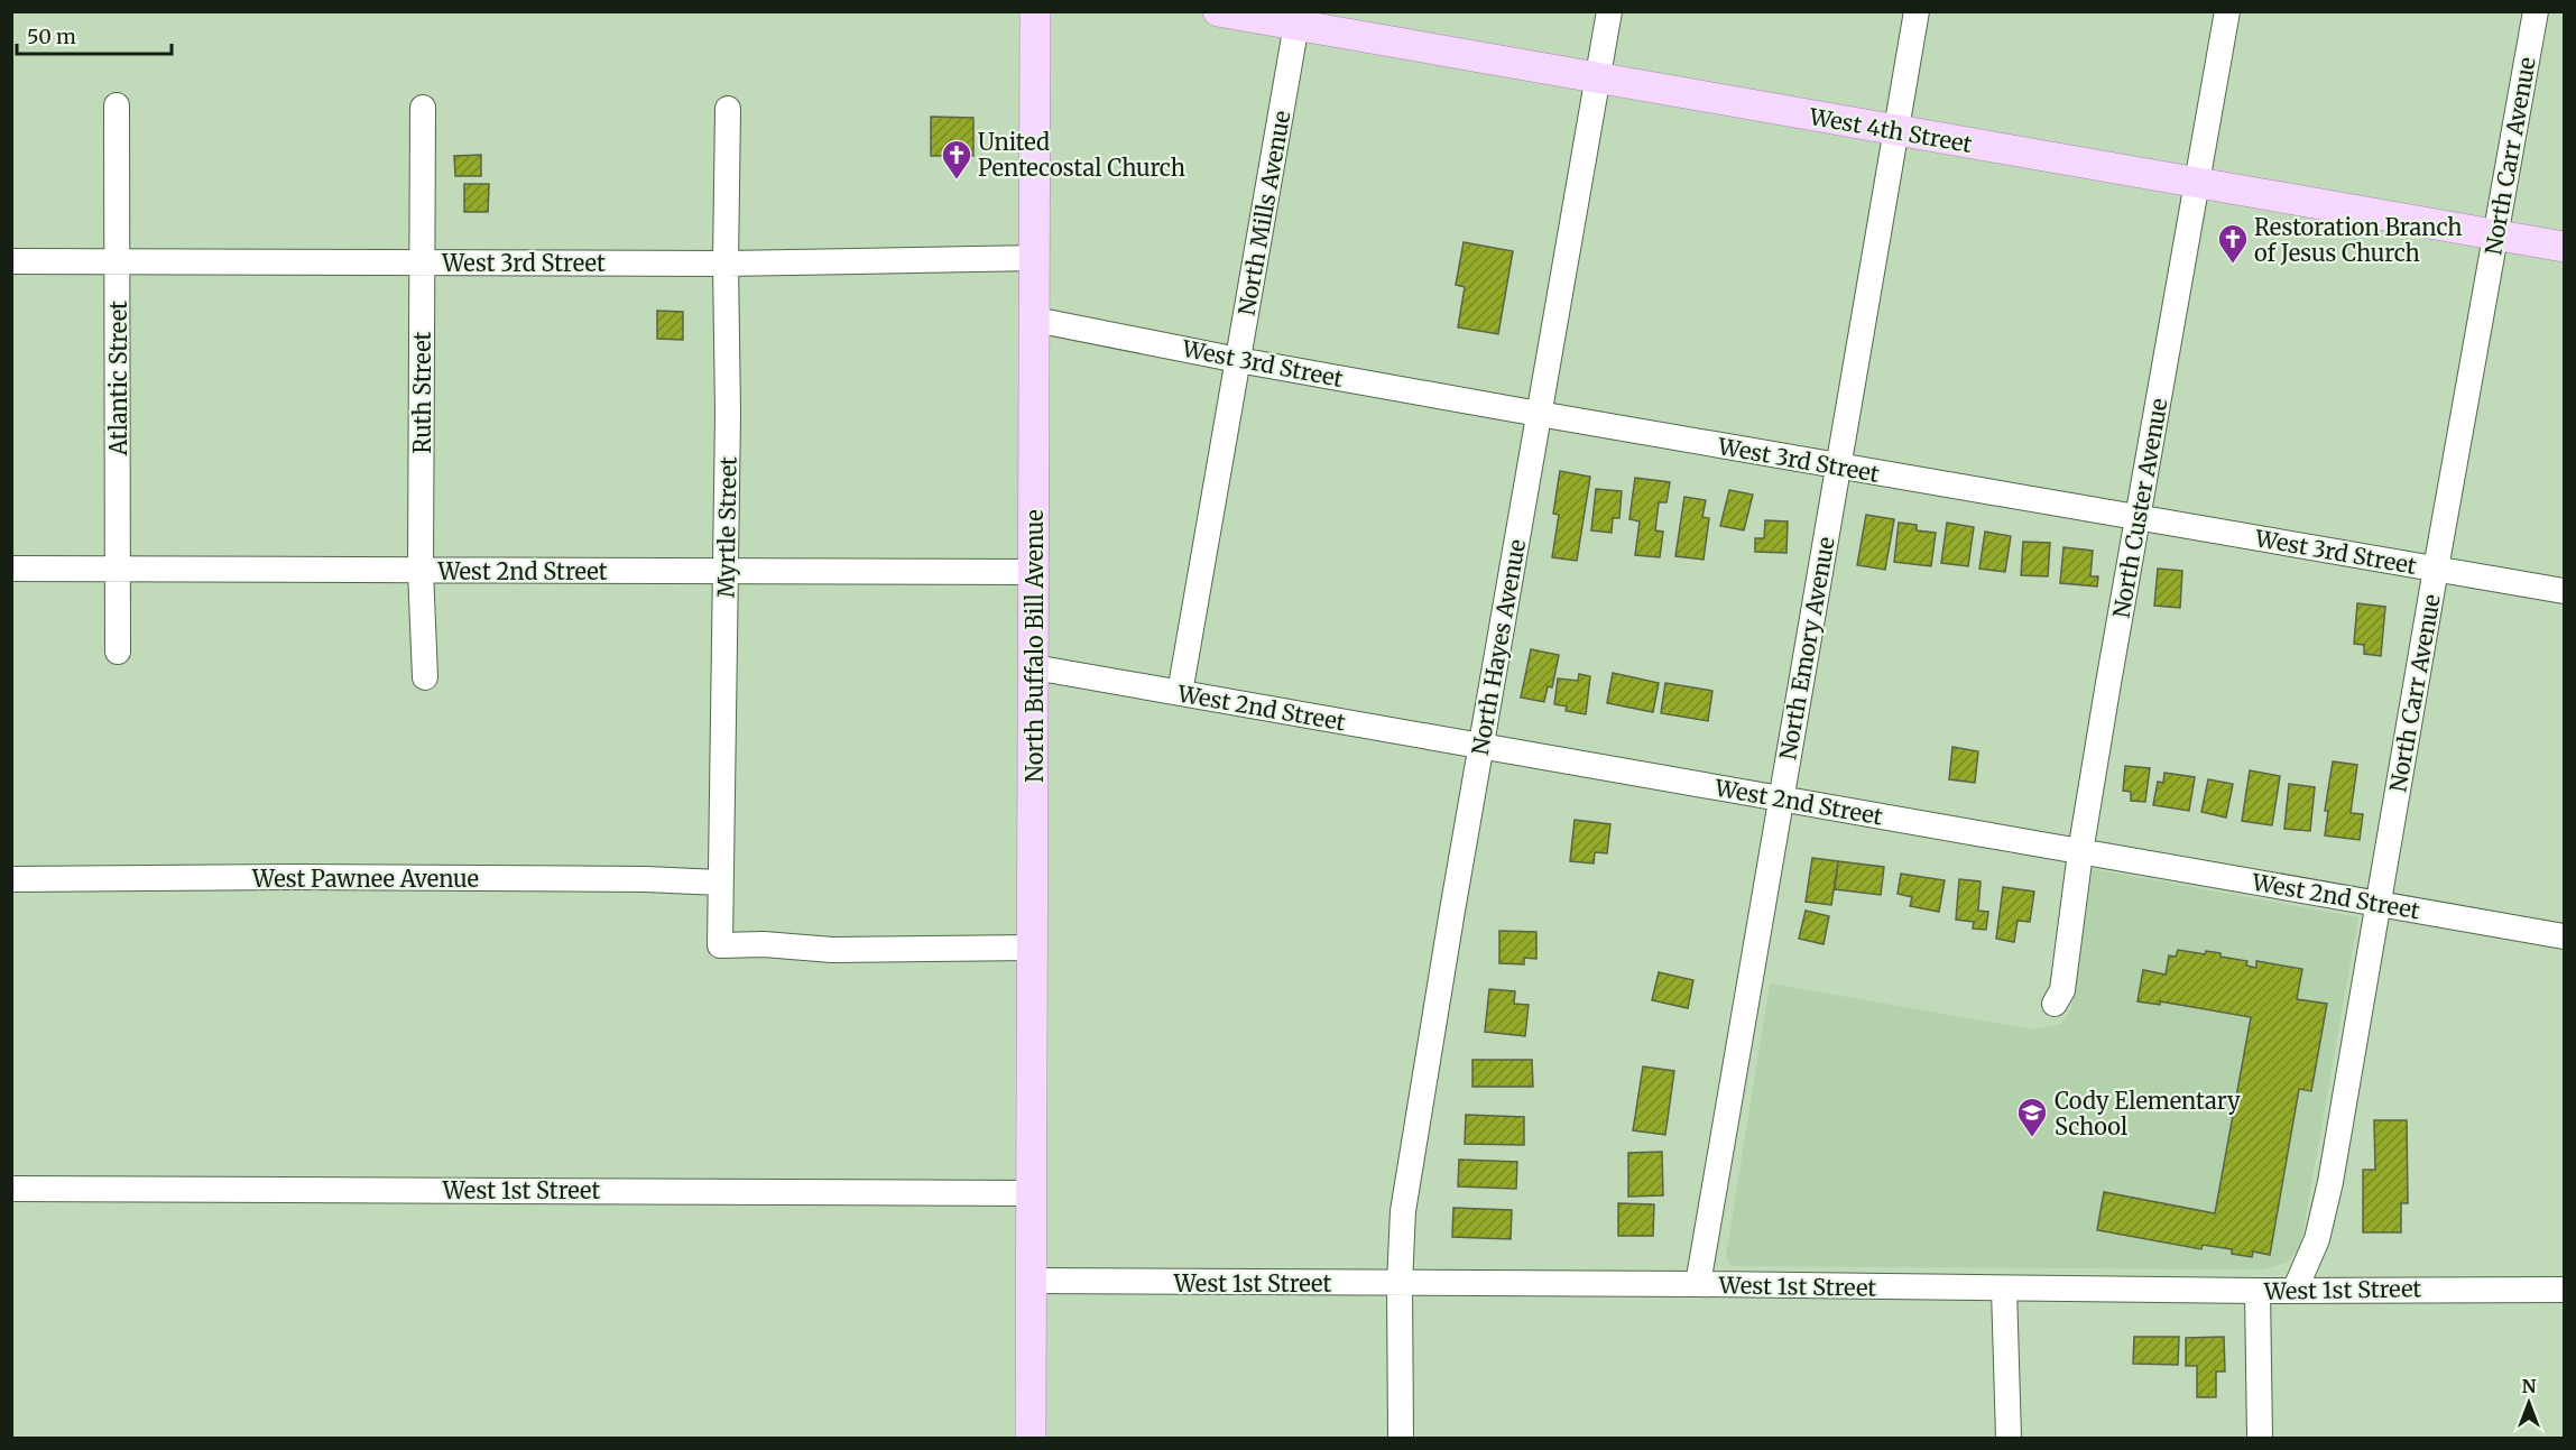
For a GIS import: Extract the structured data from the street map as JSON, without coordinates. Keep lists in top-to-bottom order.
{
  "streets": {
    "main road": ["West 4th Street", "North Buffalo Bill Avenue"],
    "street": [
      "North Carr Avenue",
      "North Mills Avenue",
      "West 3rd Street",
      "Atlantic Street",
      "Ruth Street",
      "North Custer Avenue",
      "Myrtle Street",
      "West 2nd Street",
      "North Hayes Avenue",
      "North Emory Avenue",
      "West Pawnee Avenue",
      "West 1st Street"
    ]
  },
  "crossings": [
    ["West 4th Street", "North Carr Avenue"],
    ["West 4th Street", "North Mills Avenue"],
    ["West 4th Street", "North Custer Avenue"],
    ["West 4th Street", "North Hayes Avenue"],
    ["West 4th Street", "North Emory Avenue"],
    ["North Carr Avenue", "West 3rd Street"],
    ["North Carr Avenue", "West 2nd Street"],
    ["North Carr Avenue", "West 1st Street"],
    ["North Mills Avenue", "West 3rd Street"],
    ["North Mills Avenue", "West 2nd Street"],
    ["West 3rd Street", "Atlantic Street"],
    ["West 3rd Street", "Ruth Street"],
    ["West 3rd Street", "North Custer Avenue"],
    ["West 3rd Street", "Myrtle Street"],
    ["West 3rd Street", "North Buffalo Bill Avenue"],
    ["West 3rd Street", "North Hayes Avenue"],
    ["West 3rd Street", "North Emory Avenue"],
    ["Atlantic Street", "West 2nd Street"],
    ["Ruth Street", "West 2nd Street"],
    ["North Custer Avenue", "West 2nd Street"],
    ["Myrtle Street", "West 2nd Street"],
    ["Myrtle Street", "North Buffalo Bill Avenue"],
    ["Myrtle Street", "West Pawnee Avenue"],
    ["West 2nd Street", "North Buffalo Bill Avenue"],
    ["West 2nd Street", "North Hayes Avenue"],
    ["West 2nd Street", "North Emory Avenue"],
    ["North Buffalo Bill Avenue", "West 1st Street"],
    ["North Hayes Avenue", "West 1st Street"],
    ["North Emory Avenue", "West 1st Street"]
  ],
  "places": {
    "church": ["United Pentecostal Church", "Restoration Branch of Jesus Church"],
    "school or university": ["Cody Elementary School"]
  },
  "scale_bar": "50 m",
  "north": "top"
}
